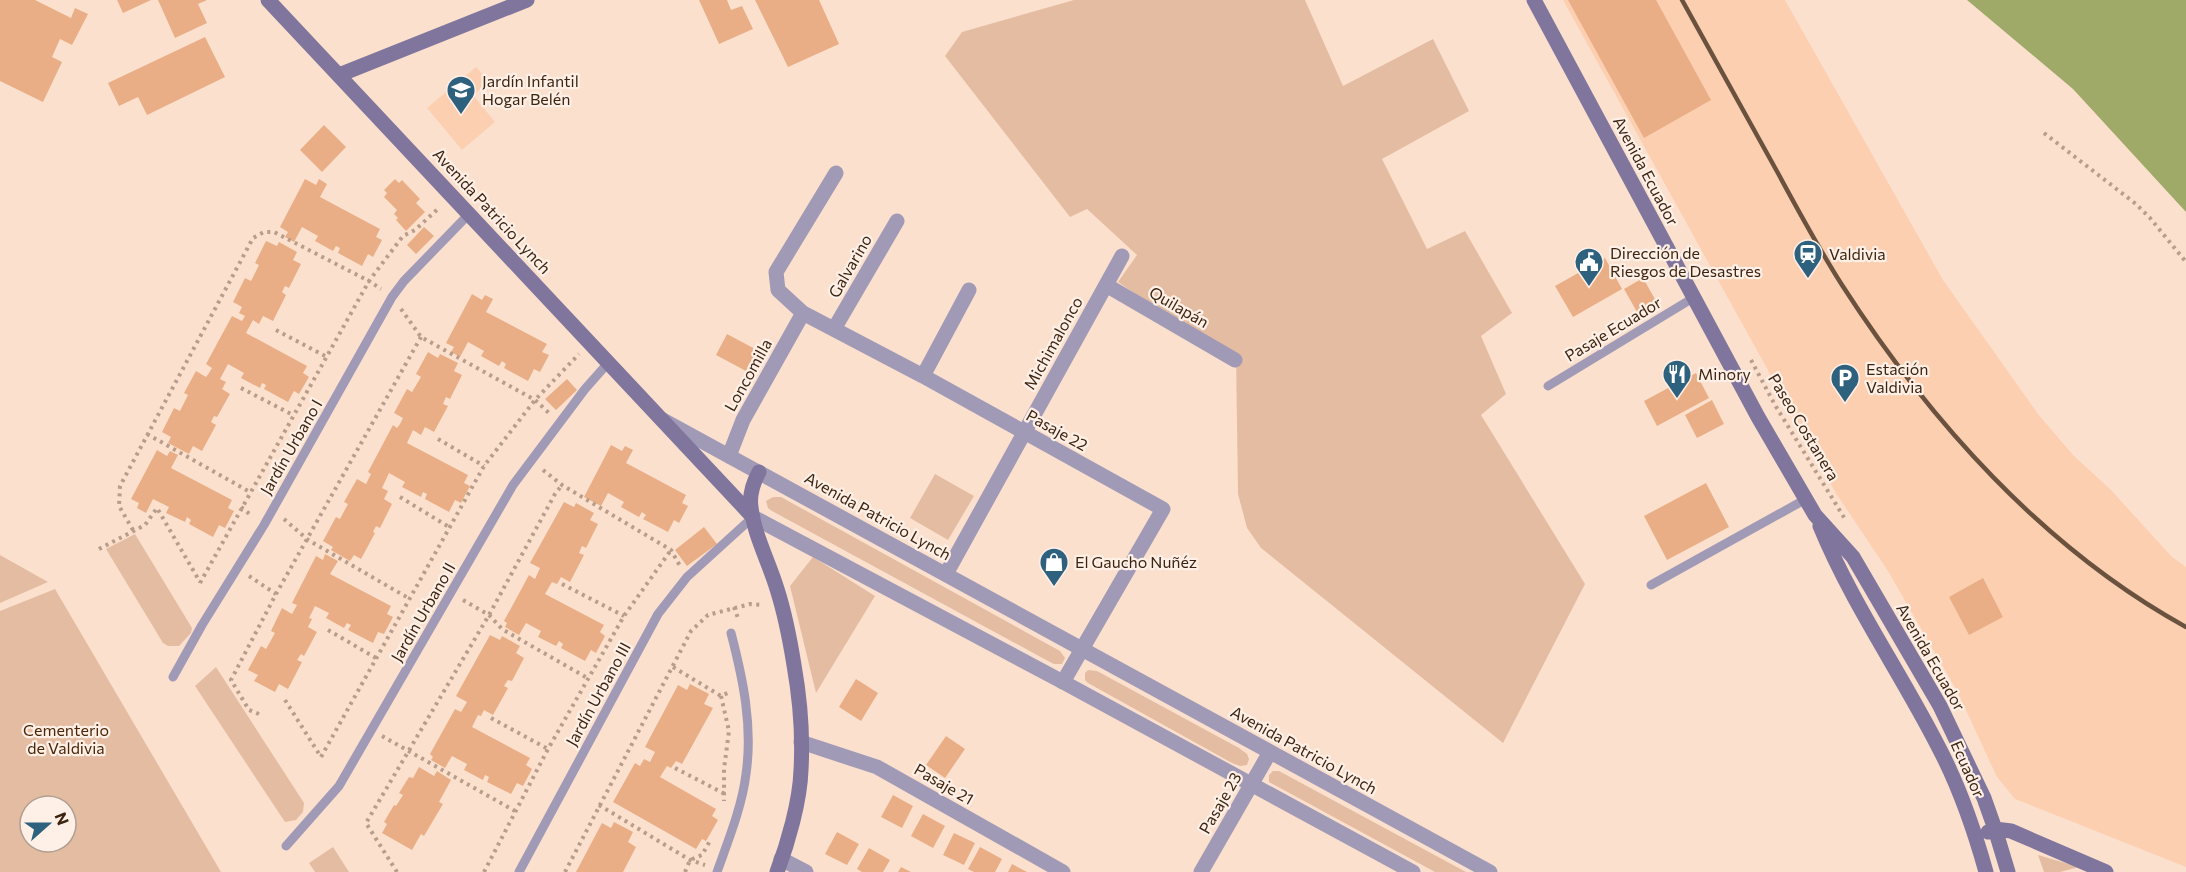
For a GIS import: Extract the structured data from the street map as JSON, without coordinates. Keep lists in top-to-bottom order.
{
  "streets": {
    "main road": ["Avenida Ecuador", "Avenida Patricio Lynch", "Ecuador"],
    "street": [
      "Galvarino",
      "Quilapán",
      "Michimalonco",
      "Loncomilla",
      "Pasaje 22",
      "Pasaje 21",
      "Pasaje 23"
    ],
    "lane": [
      "Pasaje Ecuador",
      "Jardín Urbano I",
      "Jardín Urbano II",
      "Jardín Urbano III"
    ],
    "path": ["Paseo Costanera"]
  },
  "crossings": [
    ["Avenida Ecuador", "Pasaje Ecuador"],
    ["Avenida Ecuador", "Ecuador"],
    ["Avenida Patricio Lynch", "Michimalonco"],
    ["Avenida Patricio Lynch", "Loncomilla"],
    ["Avenida Patricio Lynch", "Pasaje 22"],
    ["Avenida Patricio Lynch", "Jardín Urbano I"],
    ["Avenida Patricio Lynch", "Jardín Urbano II"],
    ["Avenida Patricio Lynch", "Pasaje 23"],
    ["Galvarino", "Pasaje 22"],
    ["Quilapán", "Michimalonco"],
    ["Michimalonco", "Pasaje 22"],
    ["Loncomilla", "Pasaje 22"]
  ],
  "parks": ["Cementerio de Valdivia"],
  "places": {
    "school or university": ["Jardín Infantil Hogar Belén"],
    "station": ["Valdivia"],
    "public building": ["Dirección de Riesgos de Desastres"],
    "restaurant": ["Minory"],
    "parking": ["Estación Valdivia"],
    "shop": ["El Gaucho Nuñéz"]
  },
  "north": "right"
}
